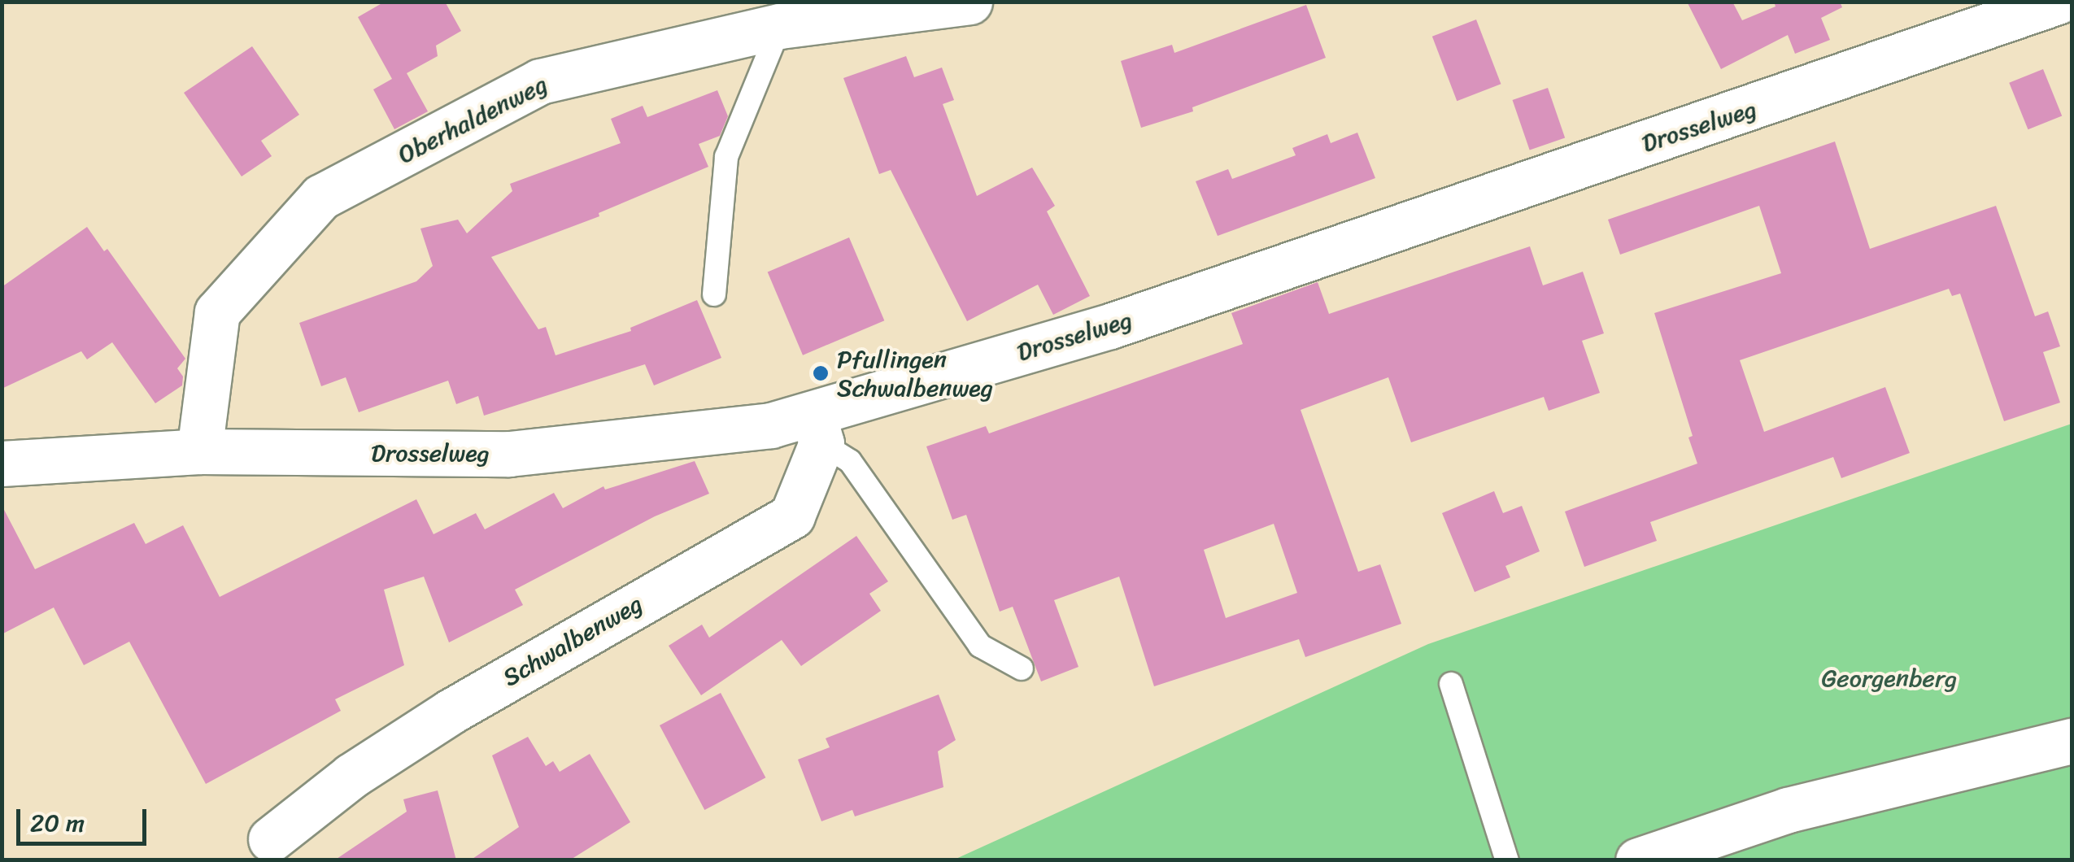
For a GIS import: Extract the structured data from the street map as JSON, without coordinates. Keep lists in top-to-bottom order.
{
  "streets": {
    "street": ["Oberhaldenweg", "Drosselweg", "Schwalbenweg"]
  },
  "crossings": [
    ["Oberhaldenweg", "Drosselweg"],
    ["Drosselweg", "Schwalbenweg"]
  ],
  "parks": ["Georgenberg"],
  "places": ["Pfullingen Schwalbenweg"],
  "scale_bar": "20 m"
}
